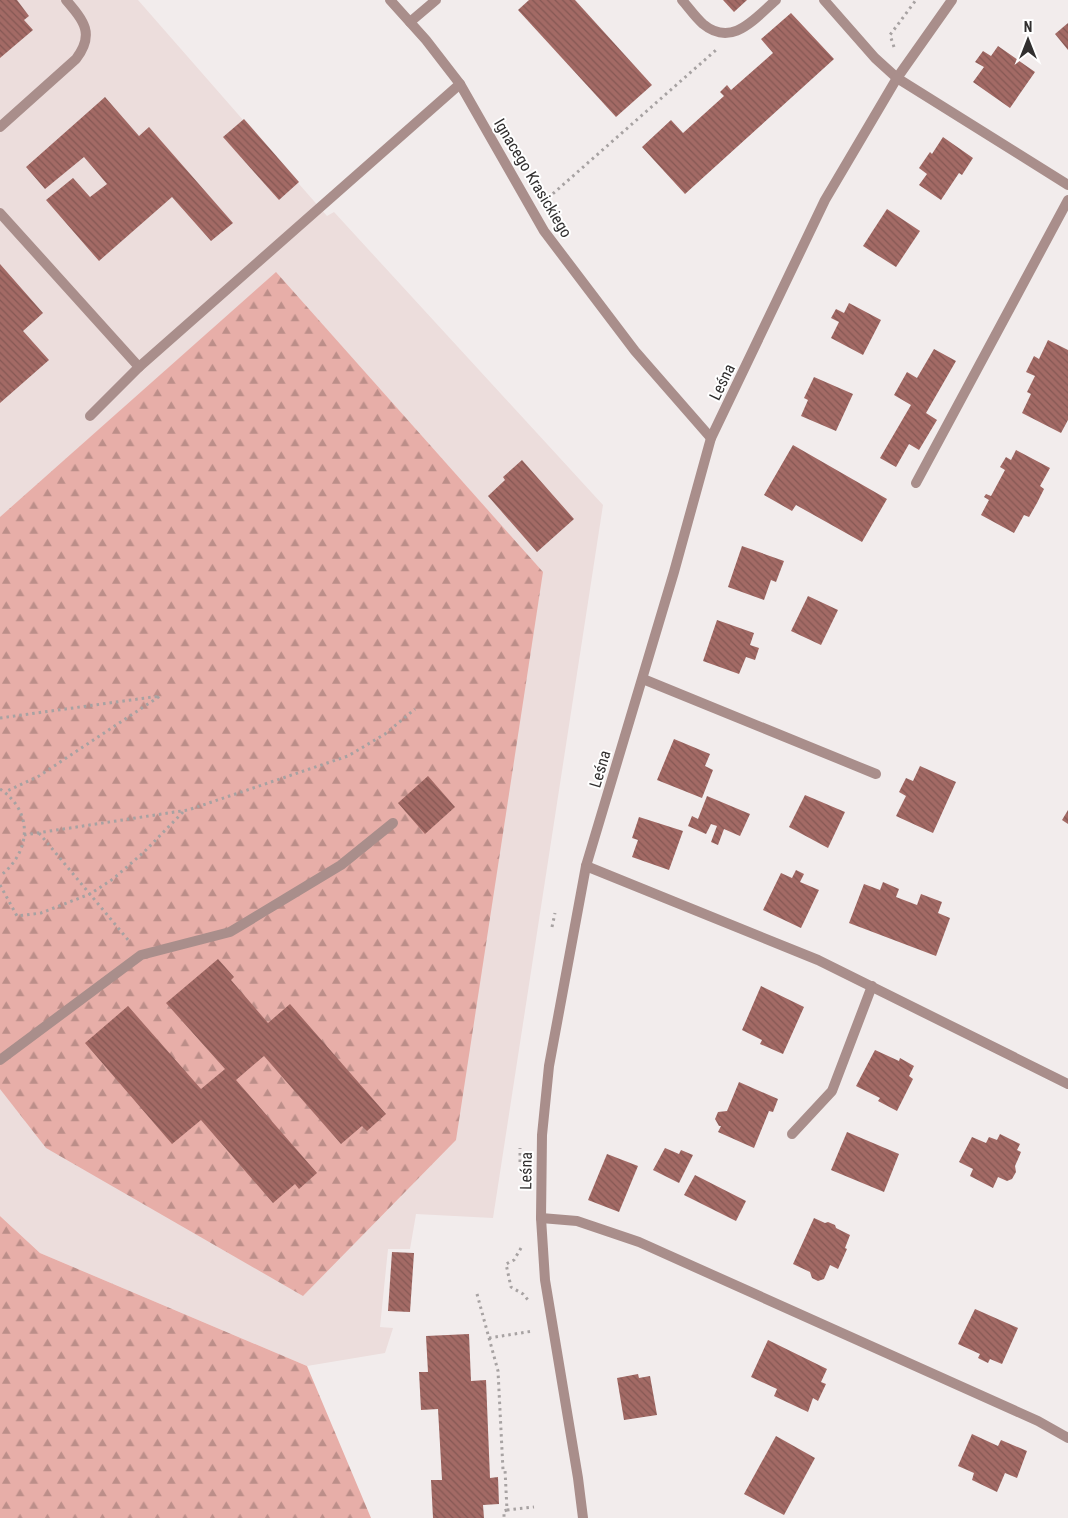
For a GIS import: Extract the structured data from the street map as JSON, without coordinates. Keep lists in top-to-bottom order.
{
  "streets": {
    "street": ["Ignacego Krasickiego", "Leśna"]
  },
  "crossings": [
    ["Ignacego Krasickiego", "Leśna"]
  ],
  "north": "top"
}
